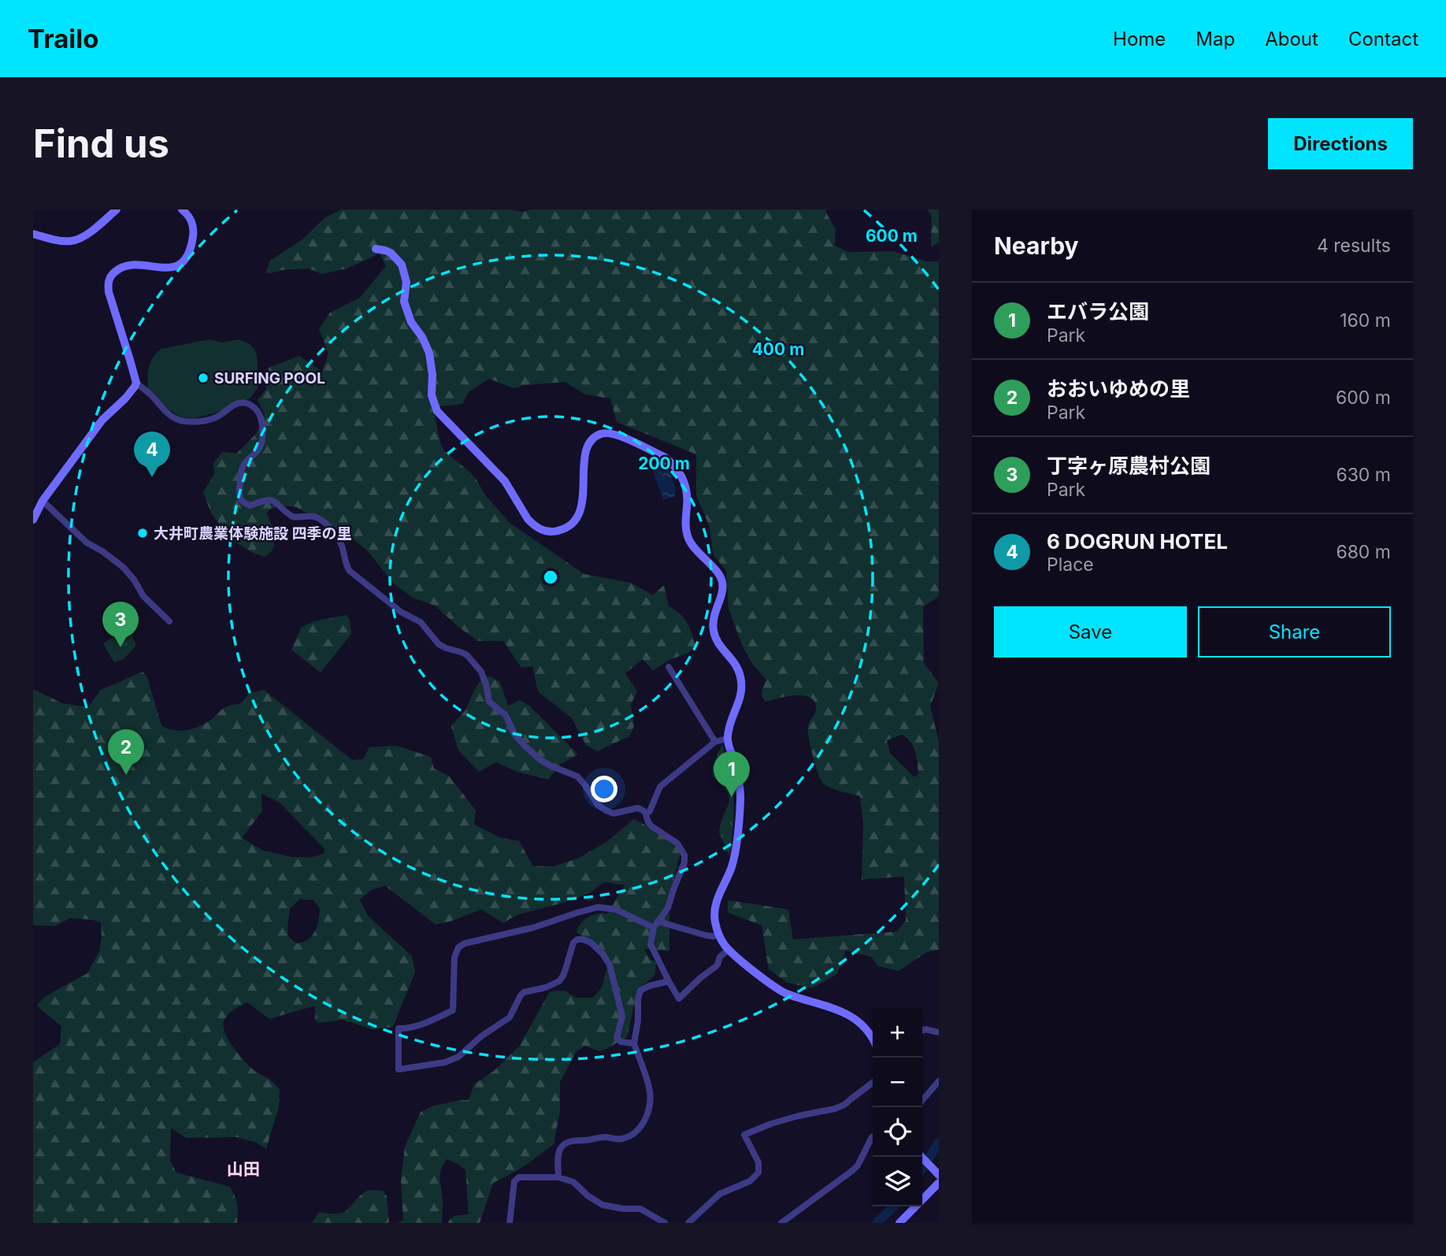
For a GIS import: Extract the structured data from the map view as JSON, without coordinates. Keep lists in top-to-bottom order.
{
  "districts": ["山田"],
  "places": ["SURFING POOL", "大井町農業体験施設 四季の里"],
  "page": {
    "header": "Trailo",
    "nav": [
      "Home",
      "Map",
      "About",
      "Contact"
    ],
    "buttons": [
      "Directions",
      ["Save", "Share"]
    ],
    "title": "Find us",
    "heading": ["Nearby", "4 results"],
    "list": [
      {
        "mark": "1",
        "name": "エバラ公園",
        "note": "Park",
        "value": "160 m"
      },
      {
        "mark": "2",
        "name": "おおいゆめの里",
        "note": "Park",
        "value": "600 m"
      },
      {
        "mark": "3",
        "name": "丁字ヶ原農村公園",
        "note": "Park",
        "value": "630 m"
      },
      {
        "mark": "4",
        "name": "6 DOGRUN HOTEL",
        "note": "Place",
        "value": "680 m"
      }
    ],
    "pins": [
      "4",
      "3",
      "2",
      "1"
    ],
    "map_buttons": ["+", "−"]
  },
  "rings": ["600 m", "400 m", "200 m"]
}
